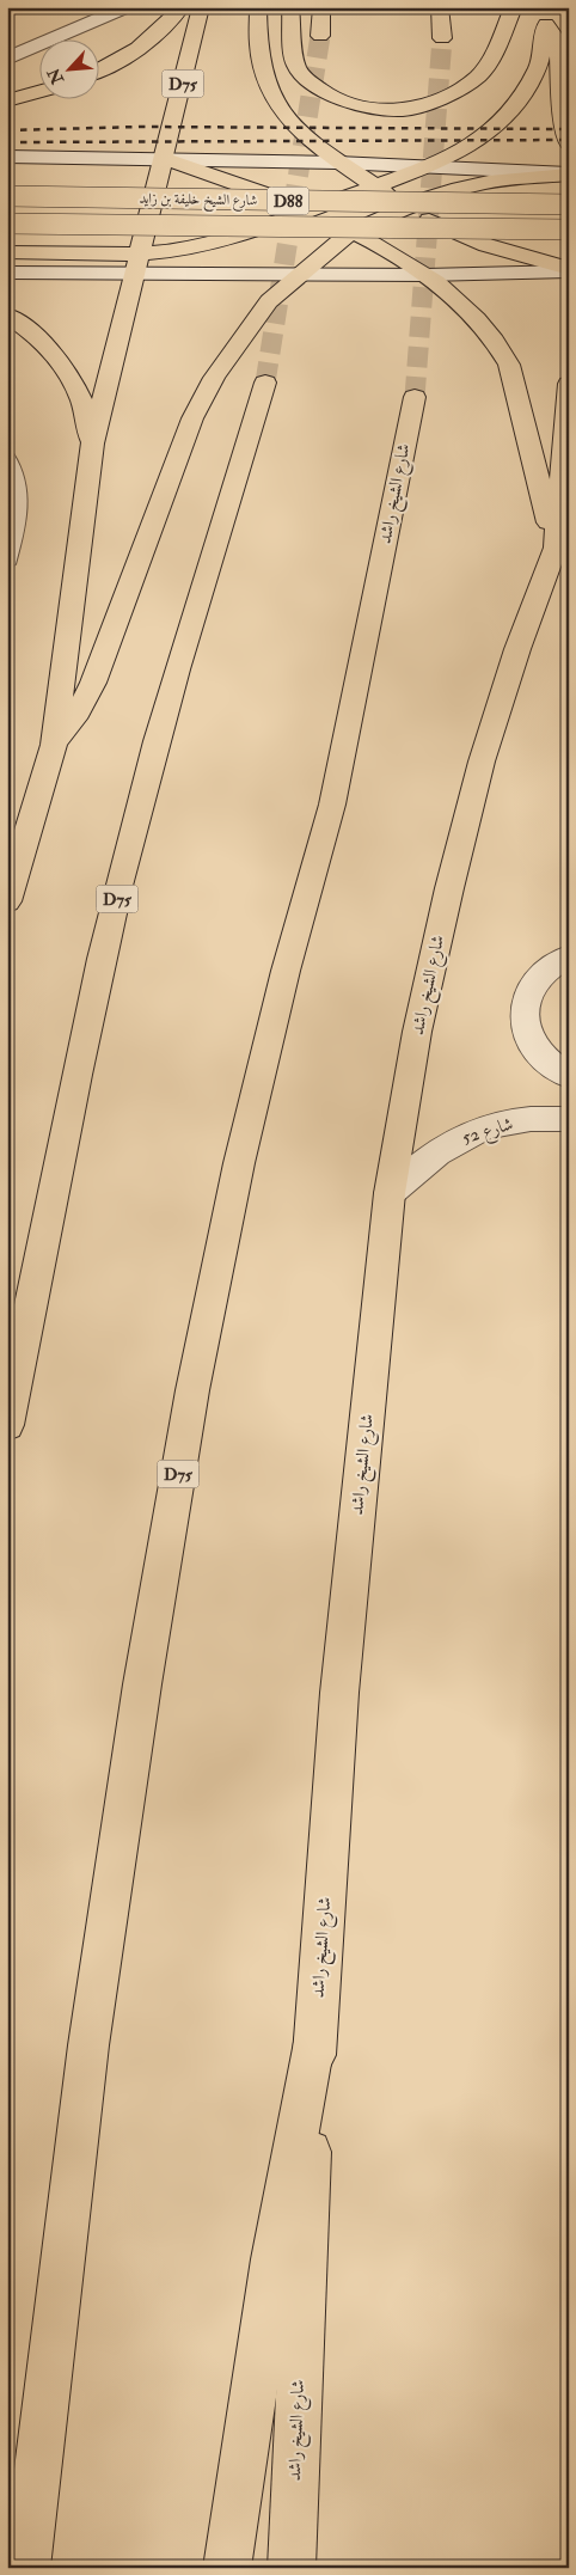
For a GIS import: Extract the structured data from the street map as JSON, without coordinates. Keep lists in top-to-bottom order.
{
  "streets": {
    "main road": [
      "D75",
      "شارع الشيخ خليفة بن زايد",
      "D88",
      "شارع الشيخ راشد",
      "شارع 52"
    ]
  },
  "crossings": [
    ["شارع الشيخ راشد", "شارع 52"]
  ],
  "north": "bottom left"
}
